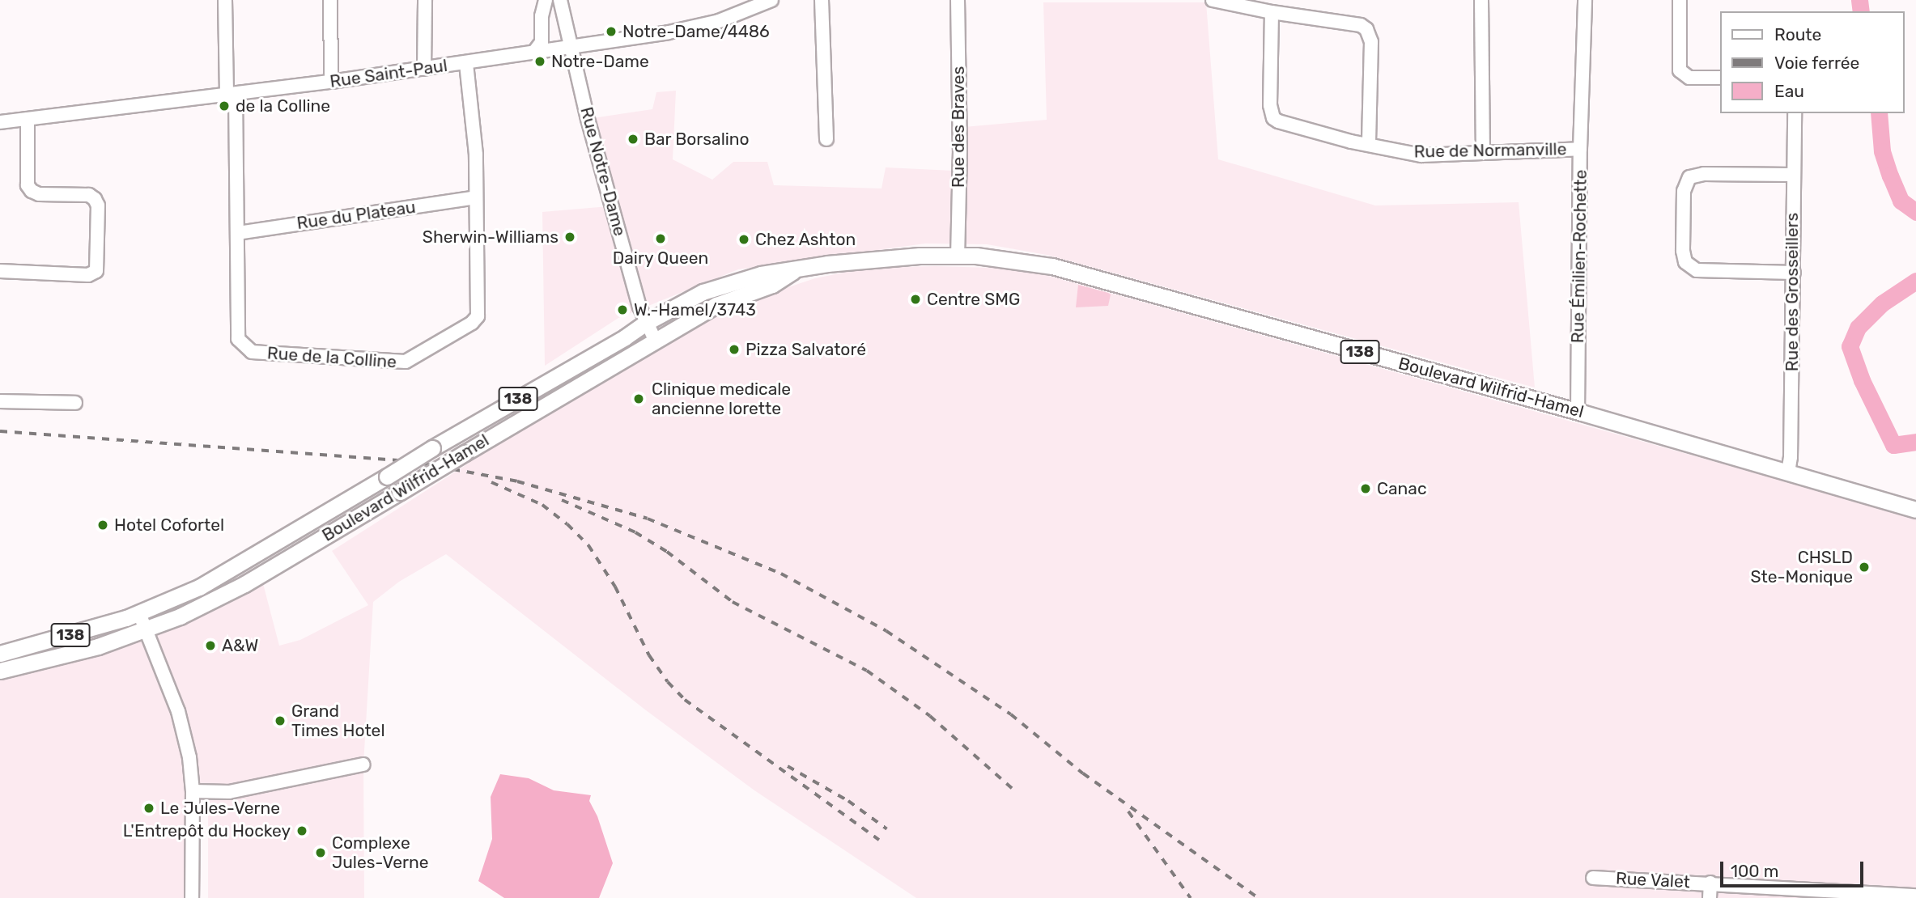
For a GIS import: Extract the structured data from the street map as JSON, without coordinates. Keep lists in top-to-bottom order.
{
  "streets": {
    "main road": ["138", "Boulevard Wilfrid-Hamel"],
    "street": [
      "Rue Saint-Paul",
      "Rue des Braves",
      "Rue de Normanville",
      "Rue Notre-Dame",
      "Rue du Plateau",
      "Rue Émilien-Rochette",
      "Rue des Grosseillers",
      "Rue de la Colline",
      "Rue Valet"
    ]
  },
  "crossings": [
    ["Rue Saint-Paul", "Rue Notre-Dame"],
    ["Rue Saint-Paul", "Rue de la Colline"],
    ["Rue des Braves", "Boulevard Wilfrid-Hamel"],
    ["Rue de Normanville", "Rue Émilien-Rochette"],
    ["Rue Notre-Dame", "Boulevard Wilfrid-Hamel"],
    ["Rue du Plateau", "Rue de la Colline"],
    ["Rue Émilien-Rochette", "Boulevard Wilfrid-Hamel"],
    ["Rue des Grosseillers", "Boulevard Wilfrid-Hamel"]
  ],
  "places": [
    "Notre-Dame/4486",
    "Notre-Dame",
    "de la Colline",
    "Bar Borsalino",
    "Sherwin-Williams",
    "Dairy Queen",
    "Chez Ashton",
    "Centre SMG",
    "W.-Hamel/3743",
    "Pizza Salvatoré",
    "Clinique medicale ancienne lorette",
    "Canac",
    "Hotel Cofortel",
    "CHSLD Ste-Monique",
    "A&W",
    "Grand Times Hotel",
    "Le Jules-Verne",
    "L'Entrepôt du Hockey",
    "Complexe Jules-Verne"
  ],
  "legend": ["Route", "Voie ferrée", "Eau"],
  "scale_bar": "100 m"
}
